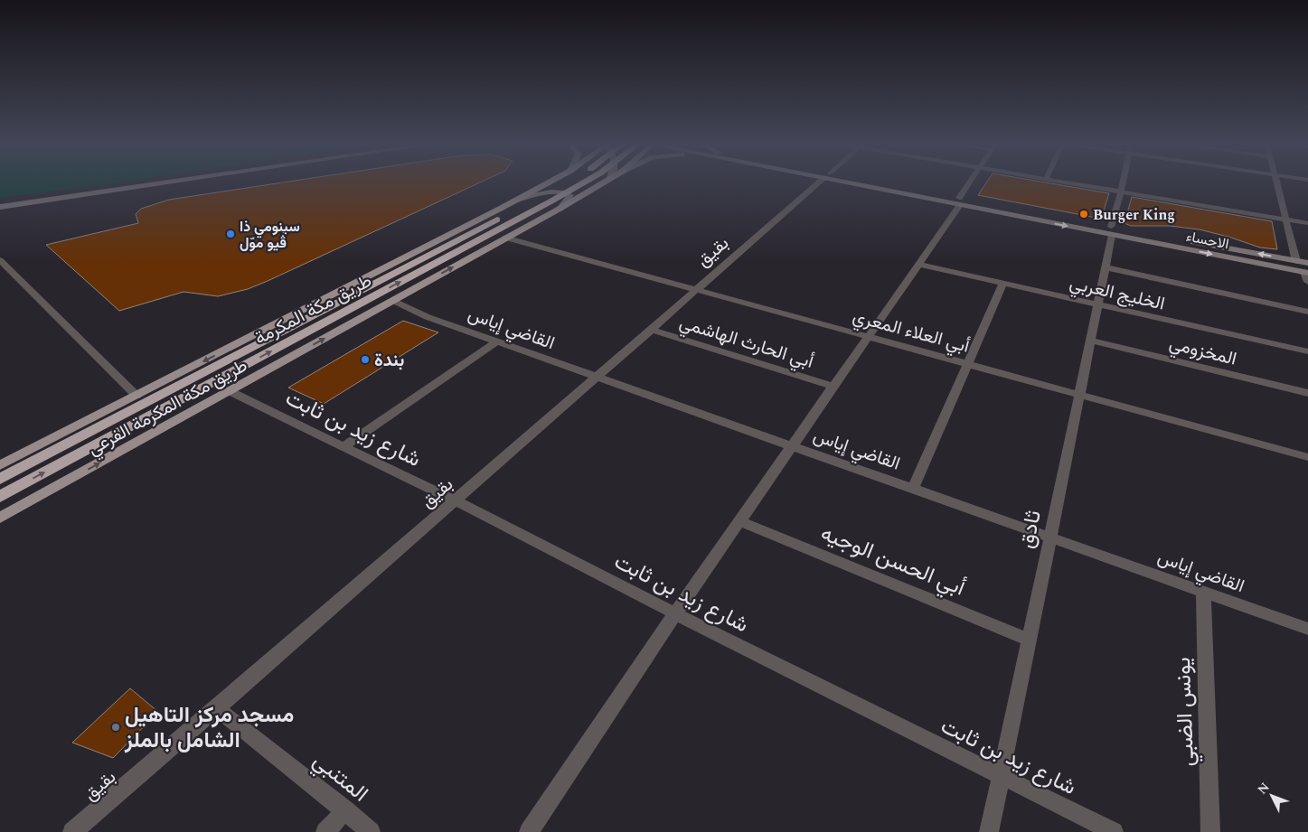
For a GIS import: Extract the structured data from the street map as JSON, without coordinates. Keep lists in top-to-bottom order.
{
  "streets": {
    "highway": ["طريق مكة المكرمة"],
    "main road": ["الاحساء", "طريق مكة المكرمة الفرعي"],
    "street": [
      "بقيق",
      "الخليج العربي",
      "القاضي إياس",
      "أبي العلاء المعري",
      "أبي الحارث الهاشمي",
      "المخزومي",
      "شارع زيد بن ثابت",
      "ثادق",
      "أبي الحسن الوجيه",
      "يونس الضبي",
      "المتنبي"
    ]
  },
  "crossings": [
    ["الاحساء", "ثادق"],
    ["بقيق", "القاضي إياس"],
    ["بقيق", "أبي العلاء المعري"],
    ["بقيق", "أبي الحارث الهاشمي"],
    ["بقيق", "شارع زيد بن ثابت"],
    ["بقيق", "المتنبي"],
    ["الخليج العربي", "ثادق"],
    ["القاضي إياس", "طريق مكة المكرمة الفرعي"],
    ["القاضي إياس", "ثادق"],
    ["القاضي إياس", "يونس الضبي"],
    ["أبي العلاء المعري", "طريق مكة المكرمة الفرعي"],
    ["أبي العلاء المعري", "ثادق"],
    ["المخزومي", "ثادق"],
    ["طريق مكة المكرمة الفرعي", "شارع زيد بن ثابت"],
    ["شارع زيد بن ثابت", "ثادق"],
    ["ثادق", "أبي الحسن الوجيه"]
  ],
  "places": [
    "Burger King",
    "سينومي ذا ڤيو موّل",
    "بندة",
    "مسجد مركز التاهيل الشامل بالملز"
  ],
  "north": "top left"
}
